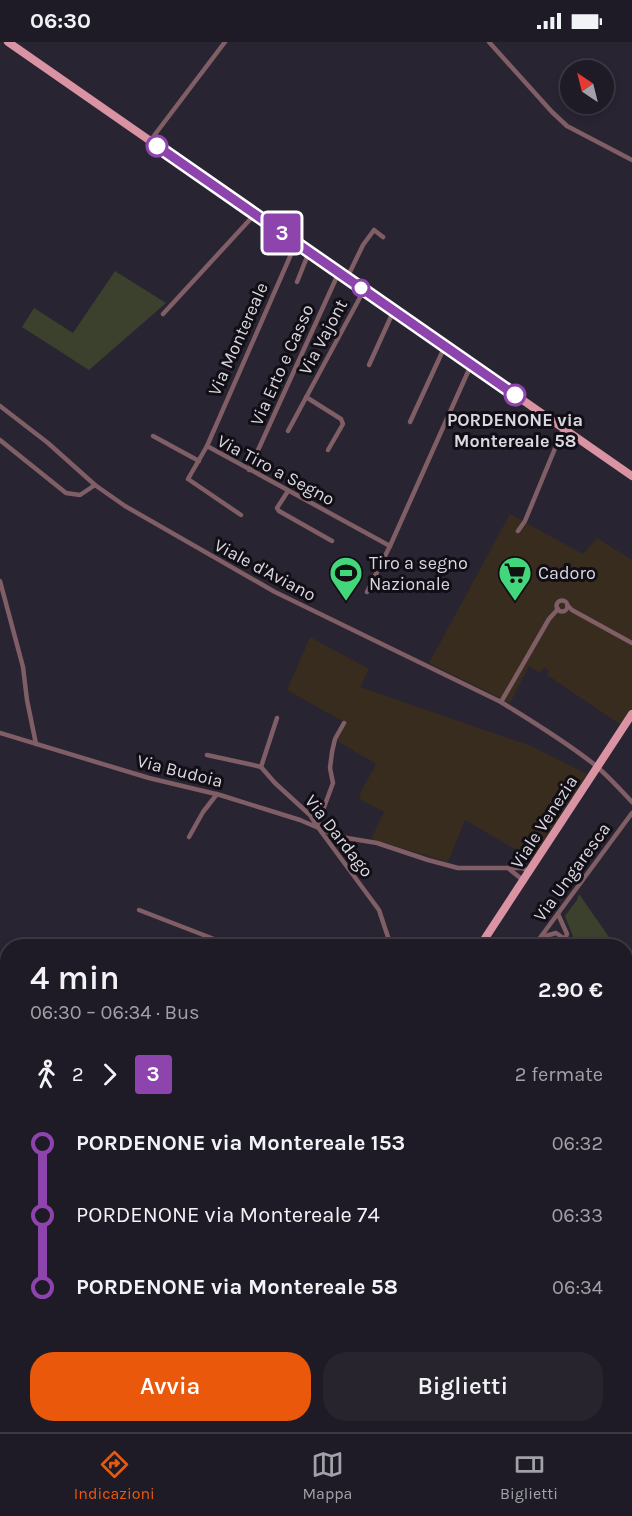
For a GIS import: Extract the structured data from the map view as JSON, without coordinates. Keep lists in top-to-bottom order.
{
  "streets": {
    "main road": ["Viale Venezia"],
    "street": [
      "Via Vajont",
      "Via Montereale",
      "Via Erto e Casso",
      "Via Tiro a Segno",
      "Viale d'Aviano",
      "Via Budoia",
      "Via Dardago",
      "Via Ungaresca"
    ]
  },
  "crossings": [
    ["Via Montereale", "Via Tiro a Segno"],
    ["Via Erto e Casso", "Via Tiro a Segno"],
    ["Viale d'Aviano", "Viale Venezia"],
    ["Via Budoia", "Viale Venezia"],
    ["Via Budoia", "Via Dardago"]
  ],
  "places": {
    "other": ["PORDENONE via Montereale 58"],
    "sports": ["Tiro a segno Nazionale"],
    "supermarket": ["Cadoro"]
  },
  "lines": ["bus line 3"],
  "north": "top left",
  "page": {
    "status": "06:30",
    "on_map": "3",
    "heading": ["4 min", "06:30 – 06:34 · Bus", "2.90 €"],
    "legs": ["2", "3", "2 fermate"],
    "list": [
      {
        "name": "PORDENONE via Montereale 153",
        "value": "06:32"
      },
      {
        "name": "PORDENONE via Montereale 74",
        "value": "06:33"
      },
      {
        "name": "PORDENONE via Montereale 58",
        "value": "06:34"
      }
    ],
    "buttons": ["Avvia", "Biglietti"],
    "tabs": ["Indicazioni", "Mappa", "Biglietti"]
  }
}
